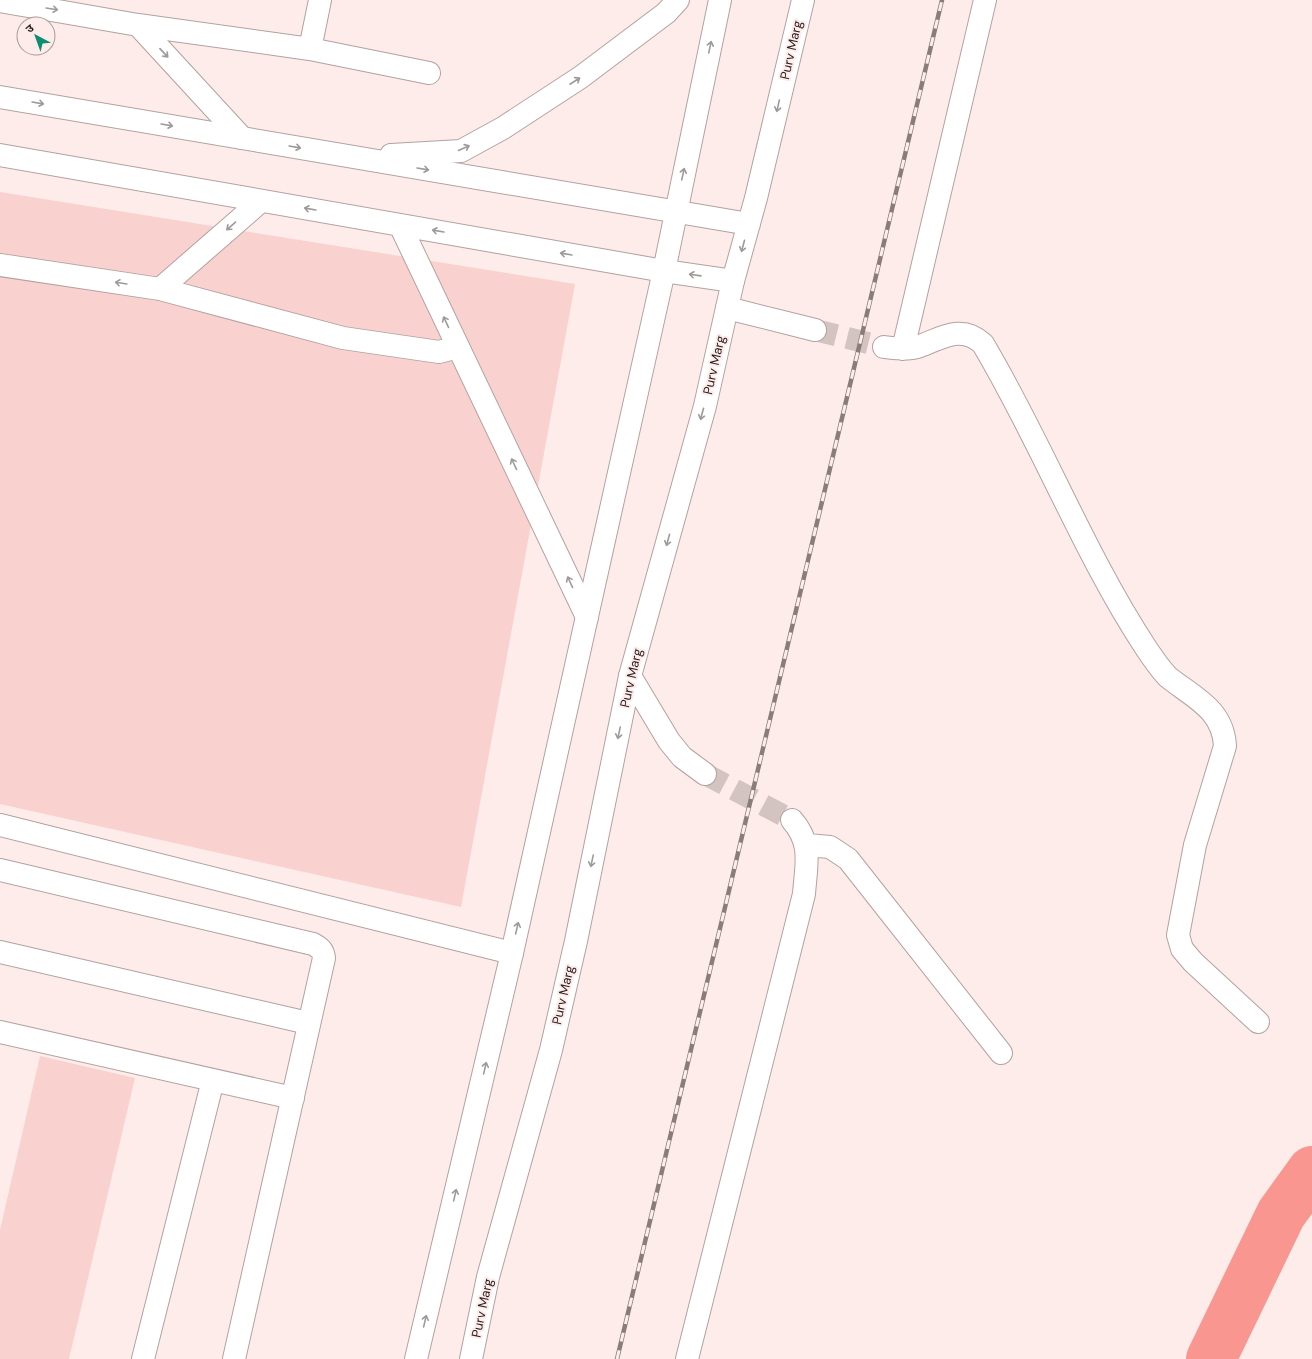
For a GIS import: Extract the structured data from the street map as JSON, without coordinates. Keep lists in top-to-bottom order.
{
  "streets": {
    "main road": ["Purv Marg"]
  },
  "north": "top left"
}
